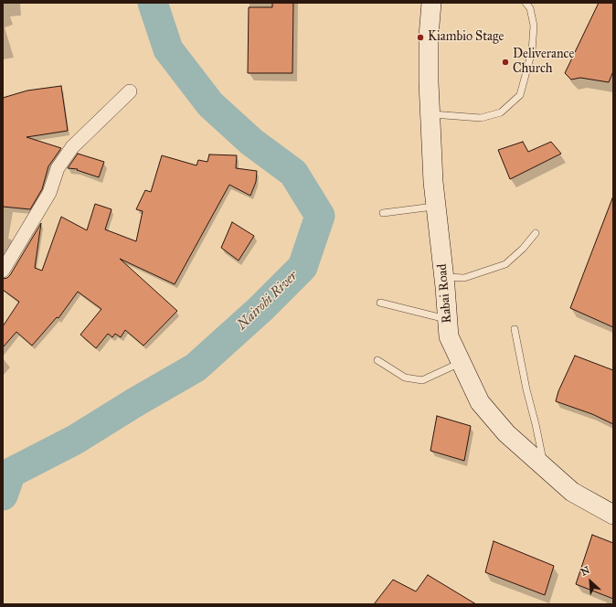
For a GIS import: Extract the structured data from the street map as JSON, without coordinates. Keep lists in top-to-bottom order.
{
  "streets": {
    "main road": ["Rabai Road"]
  },
  "water": ["Nairobi River"],
  "places": ["Kiambio Stage", "Deliverance Church"],
  "north": "top left"
}
